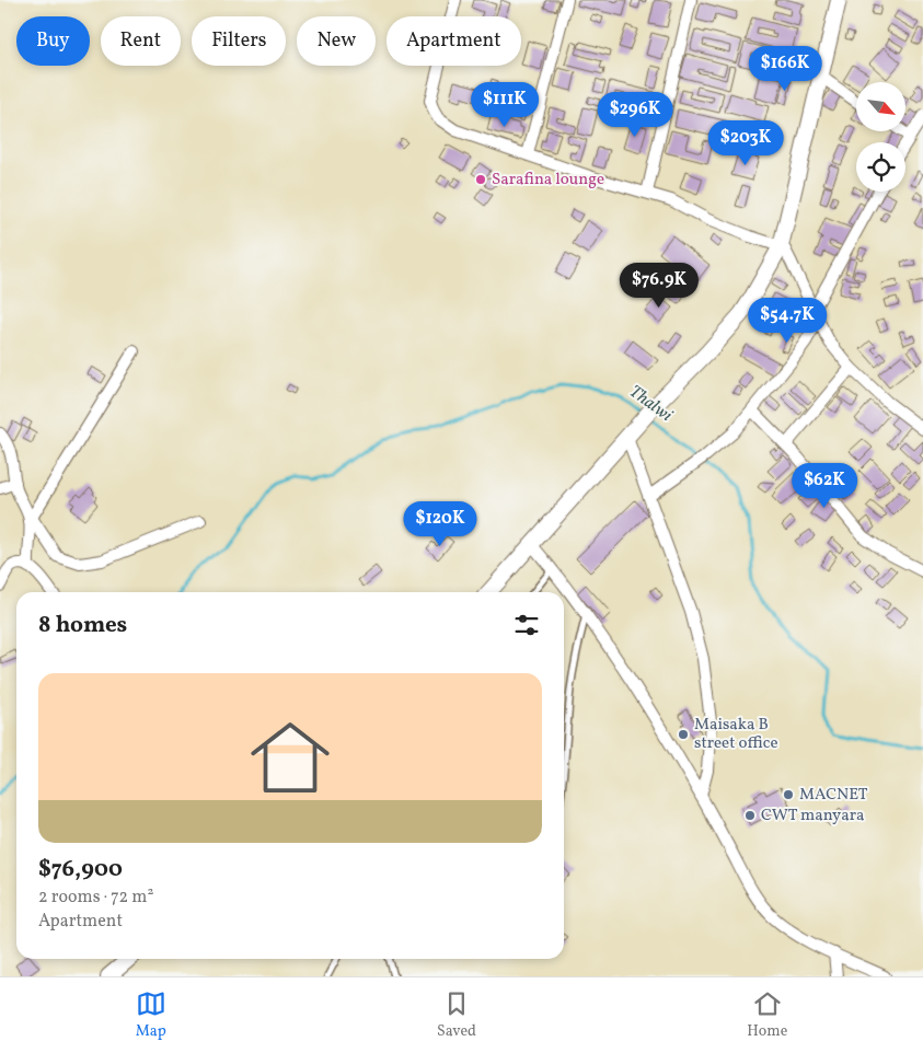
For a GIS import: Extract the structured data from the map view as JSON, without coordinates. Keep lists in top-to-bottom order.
{
  "water": ["Thalwi"],
  "places": [
    "Sarafina lounge",
    "Maisaka B street office",
    "MACNET",
    "CWT manyara"
  ],
  "north": "bottom right",
  "page": {
    "chip": [
      "Buy",
      "Rent",
      "Filters",
      "New",
      "Apartment"
    ],
    "price": [
      "$166K",
      "$111K",
      "$296K",
      "$203K",
      "$76.9K",
      "$54.7K",
      "$62K",
      "$120K"
    ],
    "heading": "8 homes",
    "list": [
      {
        "name": "$76,900",
        "note": "2 rooms · 72 m² · Apartment"
      }
    ],
    "tabs": ["Map", "Saved", "Home"]
  }
}
